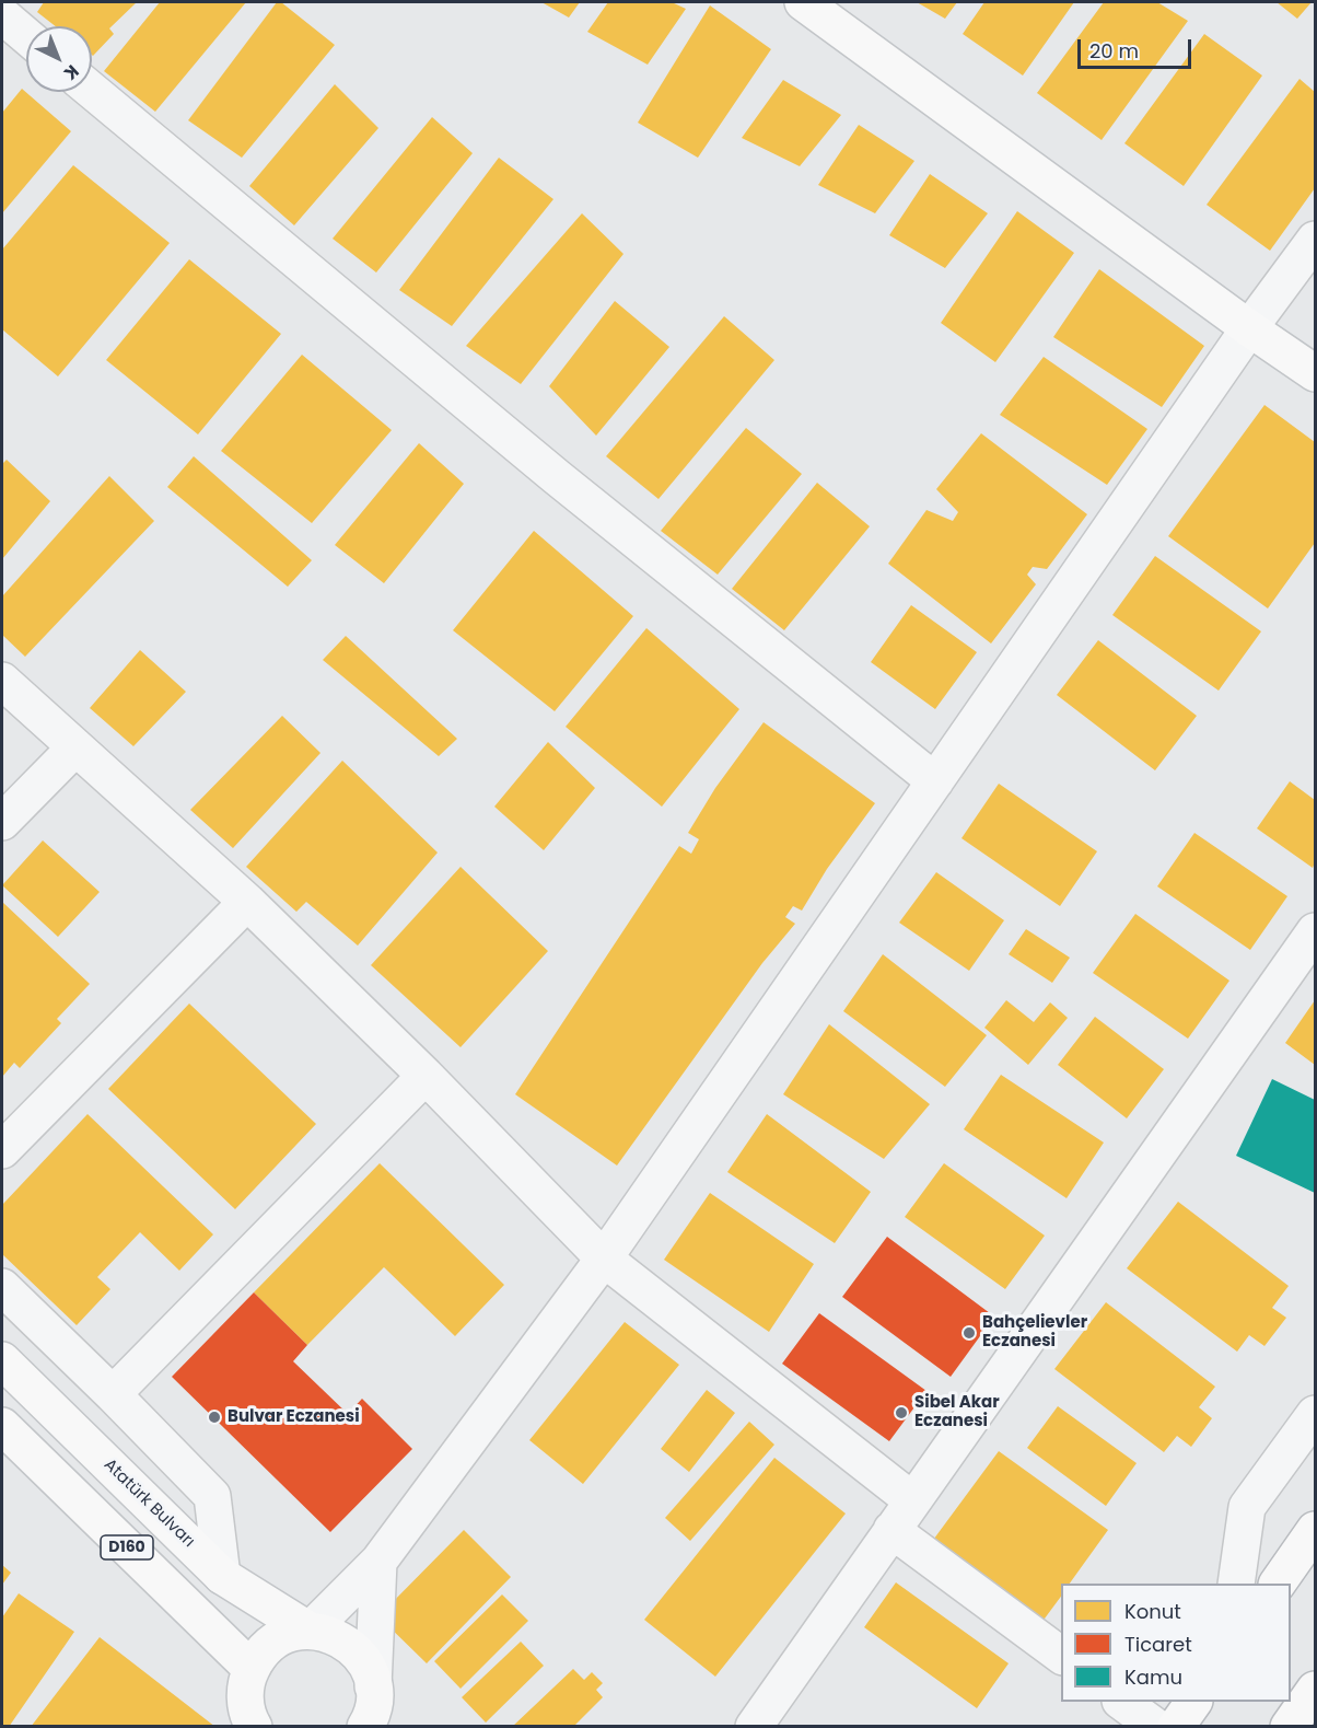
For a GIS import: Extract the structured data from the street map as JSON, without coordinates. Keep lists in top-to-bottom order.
{
  "streets": {
    "main road": ["Atatürk Bulvarı", "D160"]
  },
  "crossings": [
    ["Atatürk Bulvarı", "D160"]
  ],
  "places": ["Bahçelievler Eczanesi", "Sibel Akar Eczanesi", "Bulvar Eczanesi"],
  "legend": ["Konut", "Ticaret", "Kamu"],
  "scale_bar": "20 m",
  "north": "bottom right"
}
